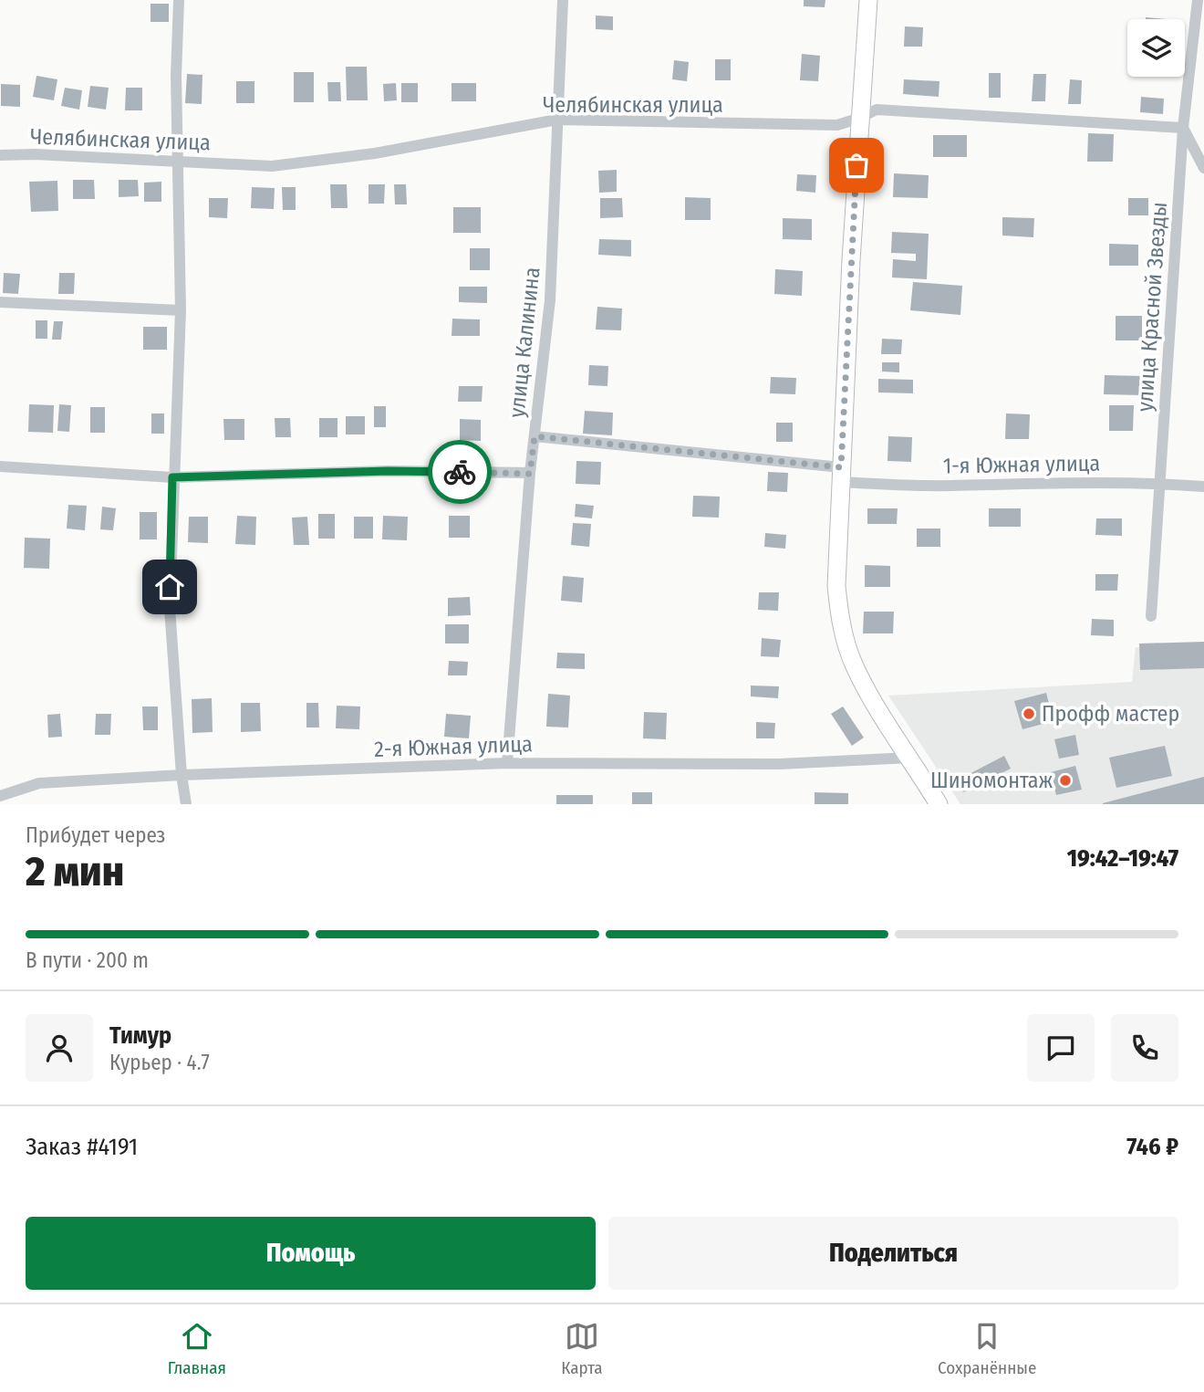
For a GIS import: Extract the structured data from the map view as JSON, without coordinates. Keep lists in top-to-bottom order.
{
  "streets": {
    "street": [
      "Челябинская улица",
      "улица Красной Звезды",
      "улица Калинина",
      "1-я Южная улица",
      "2-я Южная улица"
    ]
  },
  "crossings": [
    ["Челябинская улица", "улица Красной Звезды"],
    ["Челябинская улица", "улица Калинина"],
    ["улица Красной Звезды", "1-я Южная улица"],
    ["улица Калинина", "1-я Южная улица"],
    ["улица Калинина", "2-я Южная улица"]
  ],
  "places": ["Профф мастер", "Шиномонтаж"],
  "page": {
    "heading": ["2 мин", "Прибудет через", "19:42–19:47"],
    "panel": [
      "Тимур",
      "Курьер · 4.7",
      "Заказ #4191",
      "746 ₽"
    ],
    "bar": "В пути · 200 m",
    "buttons": ["Помощь", "Поделиться"],
    "tabs": ["Главная", "Карта", "Сохранённые"]
  }
}
